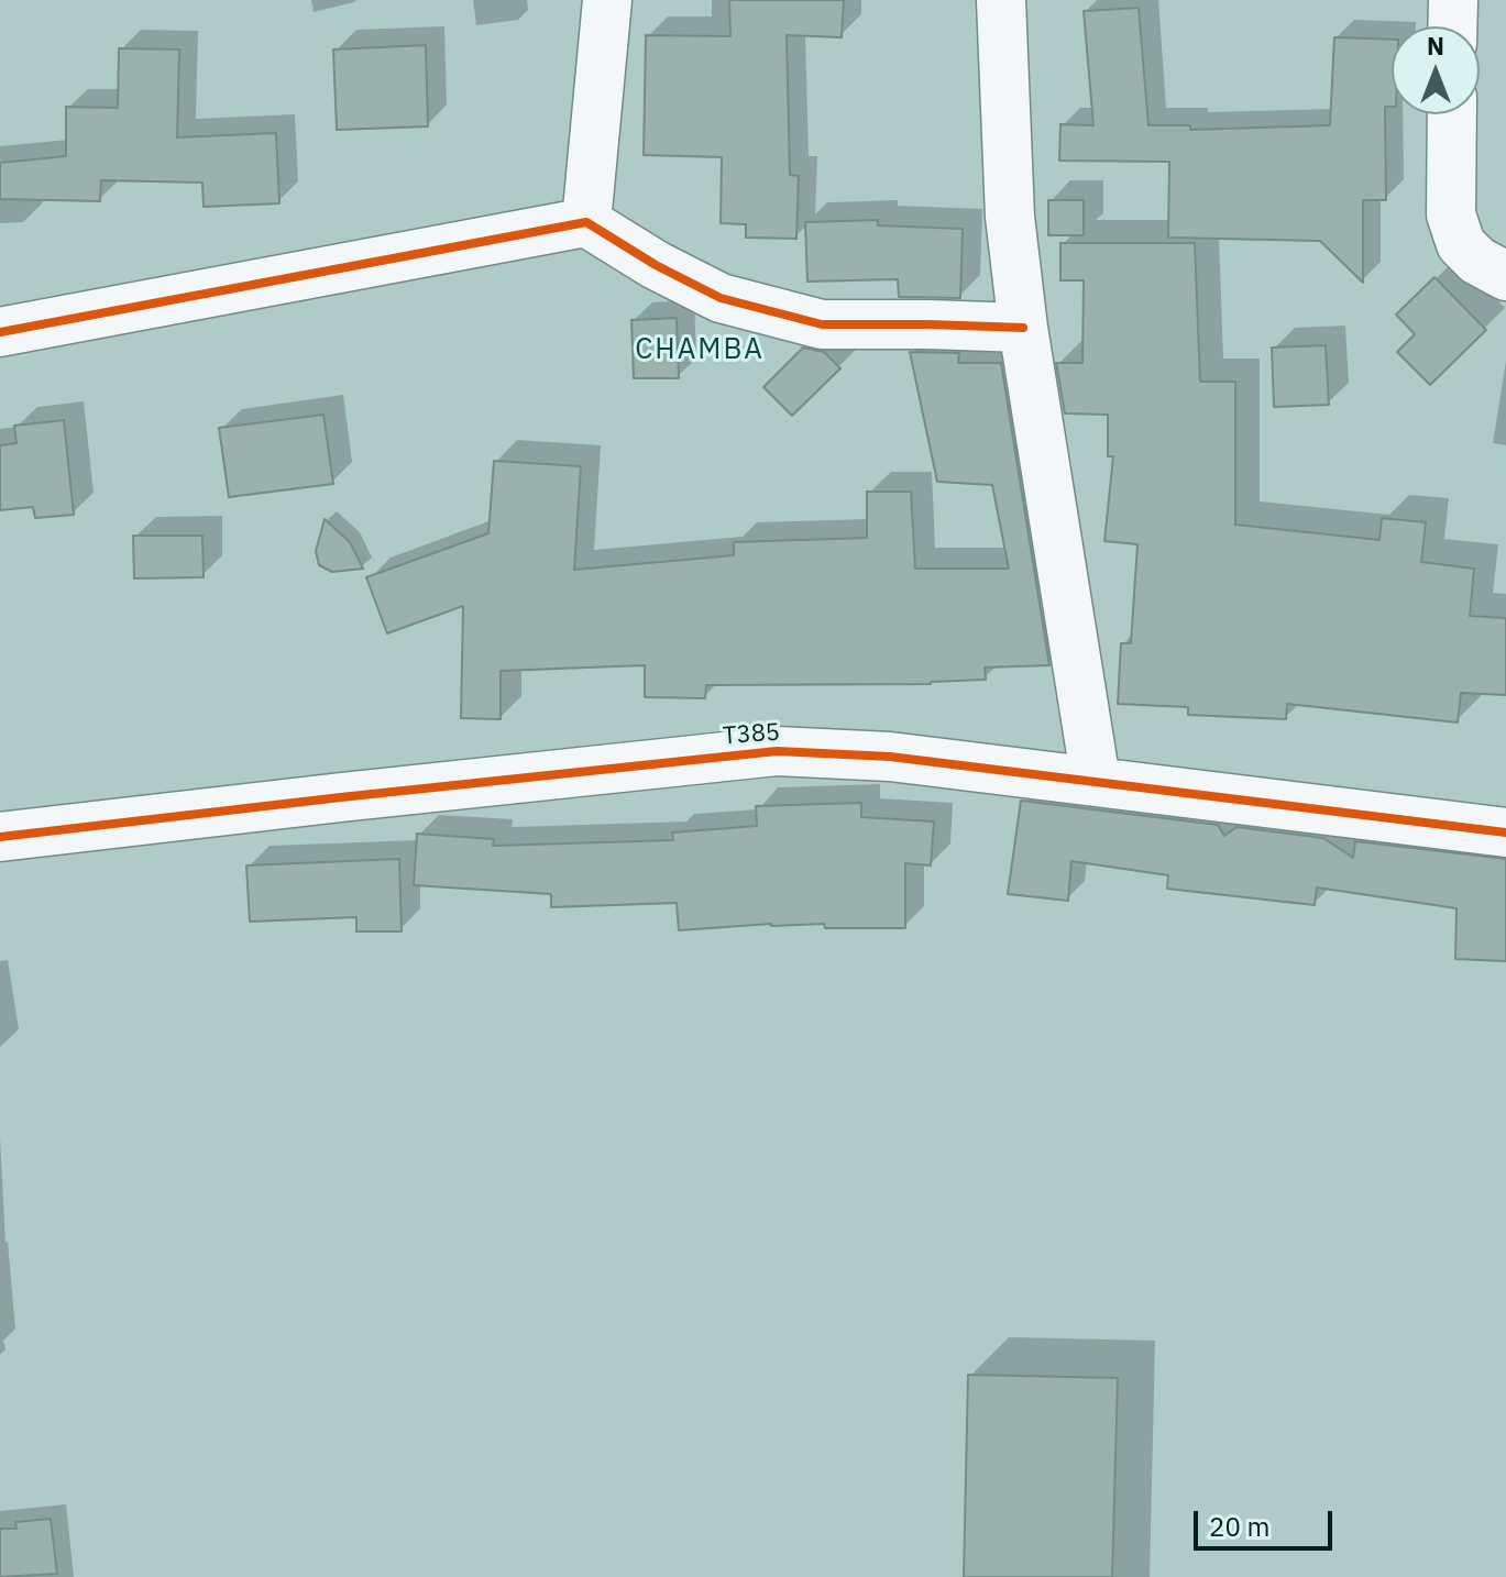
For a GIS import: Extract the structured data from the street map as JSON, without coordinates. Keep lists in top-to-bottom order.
{
  "streets": {
    "street": ["T385"]
  },
  "districts": ["CHAMBA"],
  "scale_bar": "20 m",
  "north": "top"
}
